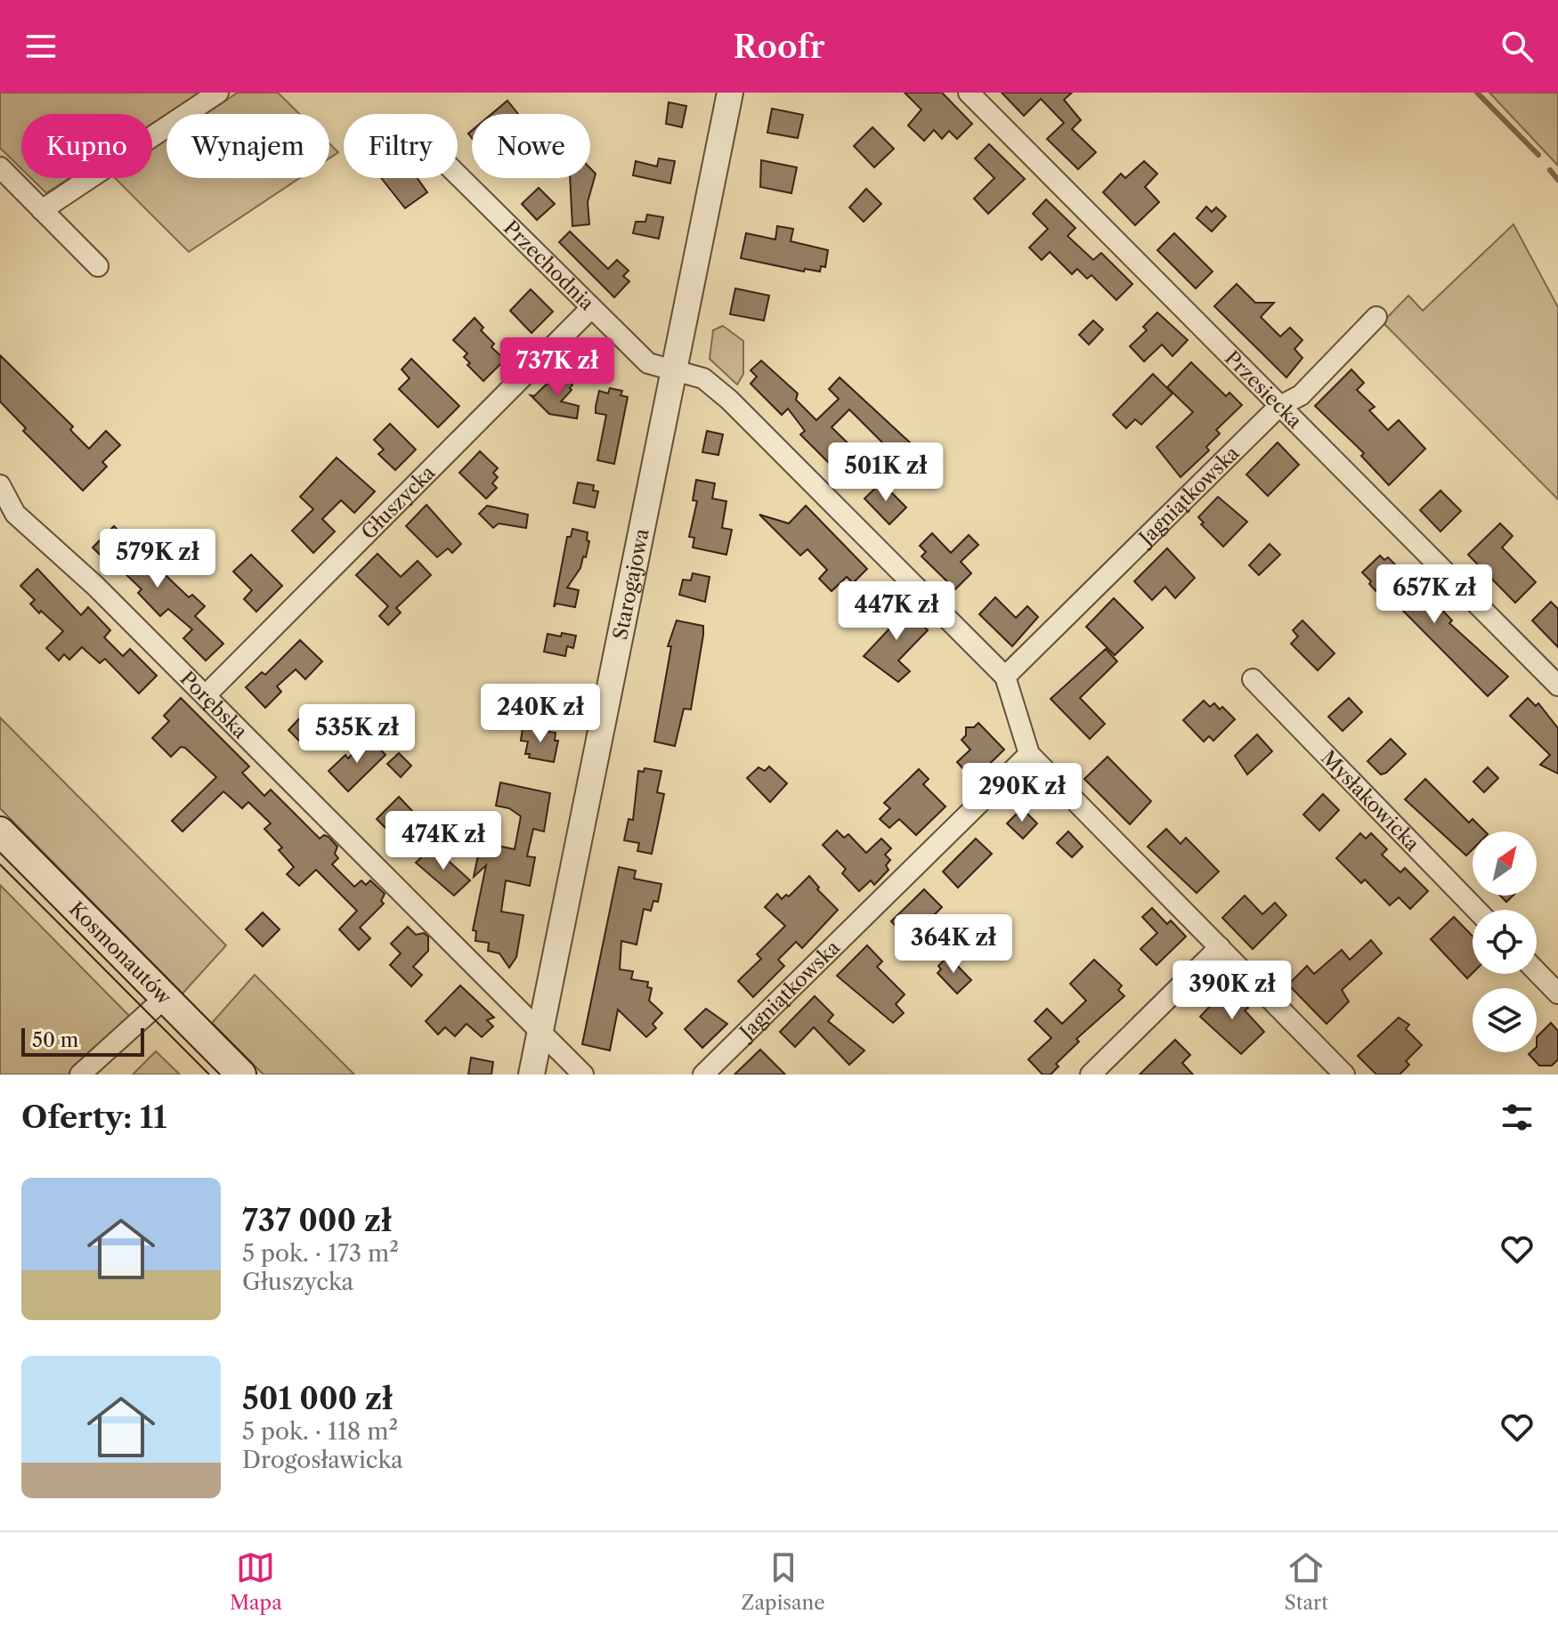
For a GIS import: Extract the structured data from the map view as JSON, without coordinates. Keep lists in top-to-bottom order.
{
  "streets": {
    "main road": ["Kosmonautów"],
    "street": [
      "Przechodnia",
      "Przesiecka",
      "Jagniątkowska",
      "Głuszycka",
      "Starogajowa",
      "Porębska",
      "Mysłakowicka"
    ]
  },
  "crossings": [
    ["Przechodnia", "Jagniątkowska"],
    ["Przechodnia", "Głuszycka"],
    ["Przechodnia", "Starogajowa"],
    ["Przesiecka", "Jagniątkowska"],
    ["Głuszycka", "Porębska"],
    ["Starogajowa", "Porębska"]
  ],
  "scale_bar": "50 m",
  "north": "top right",
  "page": {
    "header": "Roofr",
    "chip": [
      "Kupno",
      "Wynajem",
      "Filtry",
      "Nowe"
    ],
    "price": [
      "737K zł",
      "501K zł",
      "579K zł",
      "657K zł",
      "447K zł",
      "240K zł",
      "535K zł",
      "290K zł",
      "474K zł",
      "364K zł",
      "390K zł"
    ],
    "scale": "50 m",
    "heading": "Oferty: 11",
    "list": [
      {
        "name": "737 000 zł",
        "note": "5 pok. · 173 m² · Głuszycka"
      },
      {
        "name": "501 000 zł",
        "note": "5 pok. · 118 m² · Drogosławicka"
      }
    ],
    "tabs": ["Mapa", "Zapisane", "Start"]
  }
}
